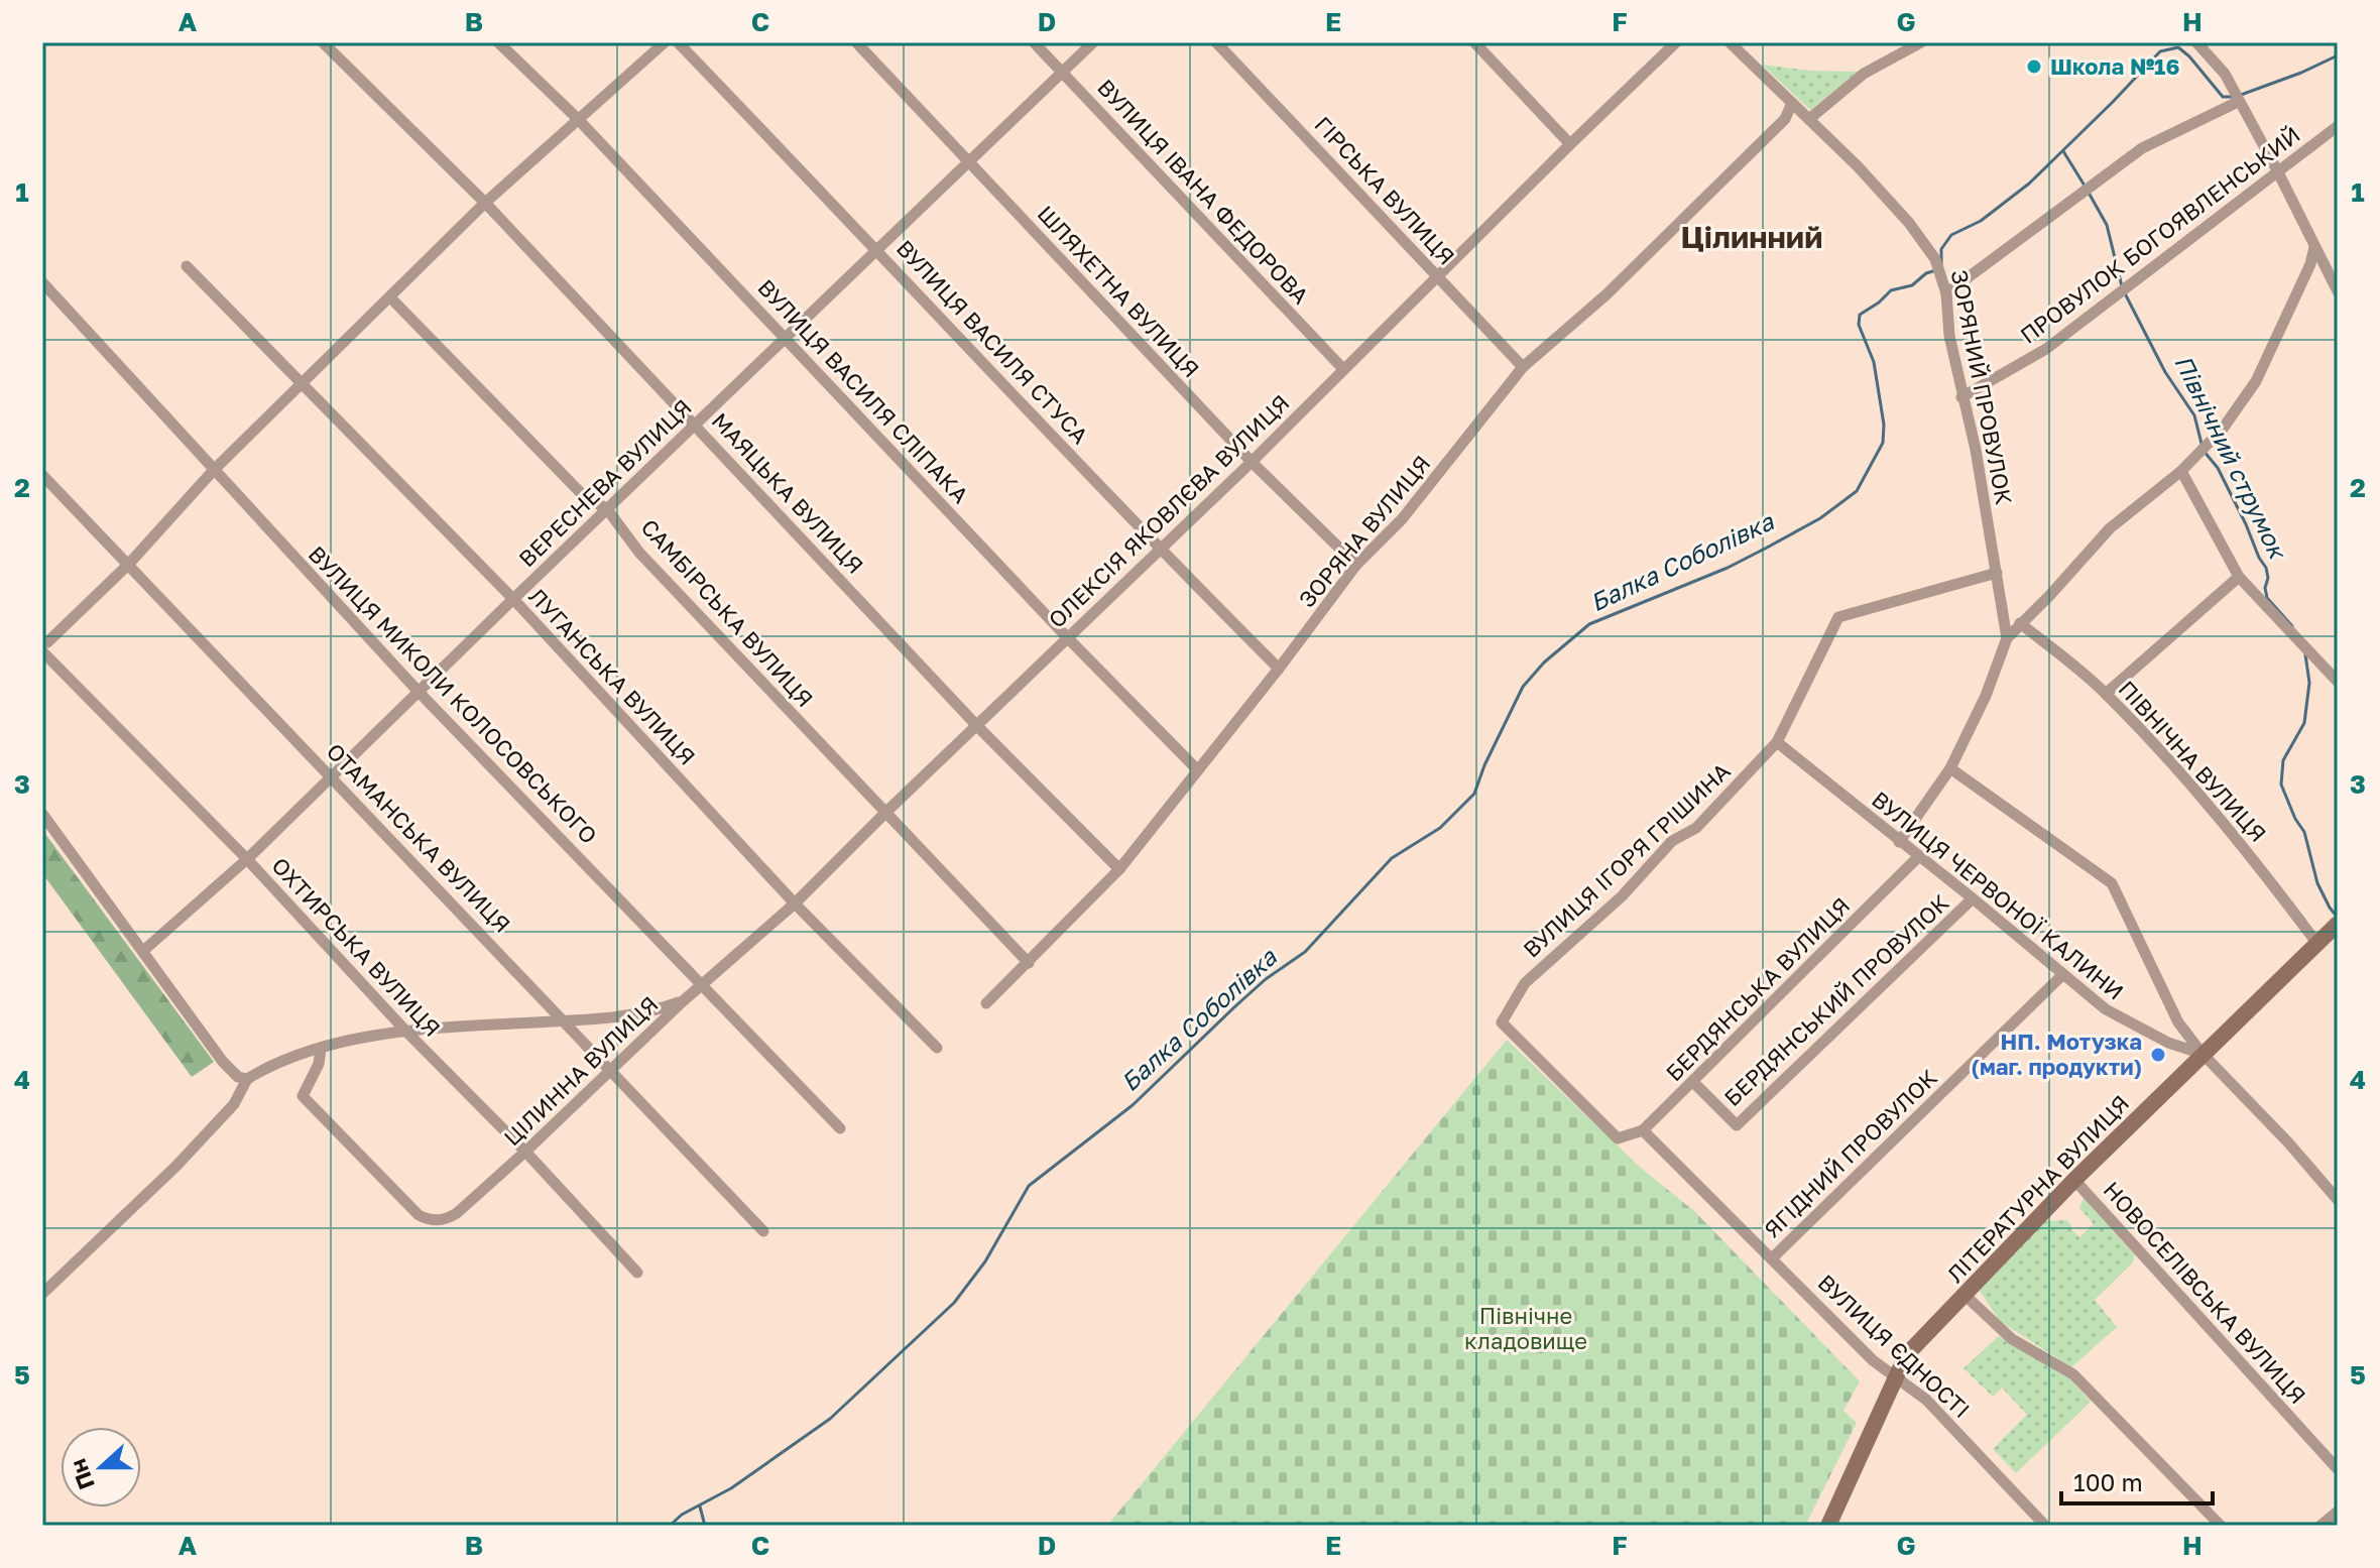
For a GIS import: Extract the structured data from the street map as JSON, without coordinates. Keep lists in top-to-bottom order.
{
  "streets": {
    "street": [
      "ГІРСЬКА ВУЛИЦЯ",
      "ВУЛИЦЯ ІВАНА ФЕДОРОВА",
      "ПРОВУЛОК БОГОЯВЛЕНСЬКИЙ",
      "ШЛЯХЕТНА ВУЛИЦЯ",
      "ВУЛИЦЯ ВАСИЛЯ СТУСА",
      "ЗОРЯНИЙ ПРОВУЛОК",
      "ВУЛИЦЯ ВАСИЛЯ СЛІПАКА",
      "ВЕРЕСНЕВА ВУЛИЦЯ",
      "МАЯЦЬКА ВУЛИЦЯ",
      "ОЛЕКСІЯ ЯКОВЛЄВА ВУЛИЦЯ",
      "ЗОРЯНА ВУЛИЦЯ",
      "САМБІРСЬКА ВУЛИЦЯ",
      "ЛУГАНСЬКА ВУЛИЦЯ",
      "ВУЛИЦЯ МИКОЛИ КОЛОСОВСЬКОГО",
      "ПІВНІЧНА ВУЛИЦЯ",
      "ОТАМАНСЬКА ВУЛИЦЯ",
      "ВУЛИЦЯ ІГОРЯ ГРІШИНА",
      "ВУЛИЦЯ ЧЕРВОНОЇ КАЛИНИ",
      "ОХТИРСЬКА ВУЛИЦЯ",
      "БЕРДЯНСЬКА ВУЛИЦЯ",
      "БЕРДЯНСЬКИЙ ПРОВУЛОК",
      "ЦІЛИННА ВУЛИЦЯ",
      "ЯГІДНИЙ ПРОВУЛОК",
      "ЛІТЕРАТУРНА ВУЛИЦЯ",
      "НОВОСЕЛІВСЬКА ВУЛИЦЯ",
      "ВУЛИЦЯ ЄДНОСТІ"
    ]
  },
  "crossings": [
    ["ГІРСЬКА ВУЛИЦЯ", "ОЛЕКСІЯ ЯКОВЛЄВА ВУЛИЦЯ"],
    ["ГІРСЬКА ВУЛИЦЯ", "ЗОРЯНА ВУЛИЦЯ"],
    ["ВУЛИЦЯ ІВАНА ФЕДОРОВА", "ВЕРЕСНЕВА ВУЛИЦЯ"],
    ["ВУЛИЦЯ ІВАНА ФЕДОРОВА", "ОЛЕКСІЯ ЯКОВЛЄВА ВУЛИЦЯ"],
    ["ПРОВУЛОК БОГОЯВЛЕНСЬКИЙ", "ЗОРЯНИЙ ПРОВУЛОК"],
    ["ШЛЯХЕТНА ВУЛИЦЯ", "ВЕРЕСНЕВА ВУЛИЦЯ"],
    ["ШЛЯХЕТНА ВУЛИЦЯ", "ОЛЕКСІЯ ЯКОВЛЄВА ВУЛИЦЯ"],
    ["ШЛЯХЕТНА ВУЛИЦЯ", "ЗОРЯНА ВУЛИЦЯ"],
    ["ВУЛИЦЯ ВАСИЛЯ СТУСА", "ВЕРЕСНЕВА ВУЛИЦЯ"],
    ["ВУЛИЦЯ ВАСИЛЯ СТУСА", "ОЛЕКСІЯ ЯКОВЛЄВА ВУЛИЦЯ"],
    ["ВУЛИЦЯ ВАСИЛЯ СТУСА", "ЗОРЯНА ВУЛИЦЯ"],
    ["ЗОРЯНИЙ ПРОВУЛОК", "ЗОРЯНА ВУЛИЦЯ"],
    ["ЗОРЯНИЙ ПРОВУЛОК", "ВУЛИЦЯ ІГОРЯ ГРІШИНА"],
    ["ВУЛИЦЯ ВАСИЛЯ СЛІПАКА", "ВЕРЕСНЕВА ВУЛИЦЯ"],
    ["ВУЛИЦЯ ВАСИЛЯ СЛІПАКА", "ОЛЕКСІЯ ЯКОВЛЄВА ВУЛИЦЯ"],
    ["ВУЛИЦЯ ВАСИЛЯ СЛІПАКА", "ЗОРЯНА ВУЛИЦЯ"],
    ["ВЕРЕСНЕВА ВУЛИЦЯ", "МАЯЦЬКА ВУЛИЦЯ"],
    ["ВЕРЕСНЕВА ВУЛИЦЯ", "САМБІРСЬКА ВУЛИЦЯ"],
    ["ВЕРЕСНЕВА ВУЛИЦЯ", "ЛУГАНСЬКА ВУЛИЦЯ"],
    ["ВЕРЕСНЕВА ВУЛИЦЯ", "ВУЛИЦЯ МИКОЛИ КОЛОСОВСЬКОГО"],
    ["ВЕРЕСНЕВА ВУЛИЦЯ", "ОТАМАНСЬКА ВУЛИЦЯ"],
    ["ВЕРЕСНЕВА ВУЛИЦЯ", "ОХТИРСЬКА ВУЛИЦЯ"],
    ["МАЯЦЬКА ВУЛИЦЯ", "ОЛЕКСІЯ ЯКОВЛЄВА ВУЛИЦЯ"],
    ["МАЯЦЬКА ВУЛИЦЯ", "ЗОРЯНА ВУЛИЦЯ"],
    ["ОЛЕКСІЯ ЯКОВЛЄВА ВУЛИЦЯ", "САМБІРСЬКА ВУЛИЦЯ"],
    ["ОЛЕКСІЯ ЯКОВЛЄВА ВУЛИЦЯ", "ЛУГАНСЬКА ВУЛИЦЯ"],
    ["ОЛЕКСІЯ ЯКОВЛЄВА ВУЛИЦЯ", "ВУЛИЦЯ МИКОЛИ КОЛОСОВСЬКОГО"],
    ["ОЛЕКСІЯ ЯКОВЛЄВА ВУЛИЦЯ", "ЦІЛИННА ВУЛИЦЯ"],
    ["ЗОРЯНА ВУЛИЦЯ", "САМБІРСЬКА ВУЛИЦЯ"],
    ["ПІВНІЧНА ВУЛИЦЯ", "ЛІТЕРАТУРНА ВУЛИЦЯ"],
    ["ОТАМАНСЬКА ВУЛИЦЯ", "ЦІЛИННА ВУЛИЦЯ"],
    ["ВУЛИЦЯ ІГОРЯ ГРІШИНА", "ВУЛИЦЯ ЧЕРВОНОЇ КАЛИНИ"],
    ["ВУЛИЦЯ ІГОРЯ ГРІШИНА", "БЕРДЯНСЬКА ВУЛИЦЯ"],
    ["ВУЛИЦЯ ЧЕРВОНОЇ КАЛИНИ", "БЕРДЯНСЬКА ВУЛИЦЯ"],
    ["ВУЛИЦЯ ЧЕРВОНОЇ КАЛИНИ", "БЕРДЯНСЬКИЙ ПРОВУЛОК"],
    ["ВУЛИЦЯ ЧЕРВОНОЇ КАЛИНИ", "ЯГІДНИЙ ПРОВУЛОК"],
    ["ВУЛИЦЯ ЧЕРВОНОЇ КАЛИНИ", "ЛІТЕРАТУРНА ВУЛИЦЯ"],
    ["ОХТИРСЬКА ВУЛИЦЯ", "ЦІЛИННА ВУЛИЦЯ"],
    ["БЕРДЯНСЬКА ВУЛИЦЯ", "БЕРДЯНСЬКИЙ ПРОВУЛОК"],
    ["БЕРДЯНСЬКА ВУЛИЦЯ", "ВУЛИЦЯ ЄДНОСТІ"],
    ["ЯГІДНИЙ ПРОВУЛОК", "ВУЛИЦЯ ЄДНОСТІ"],
    ["ЛІТЕРАТУРНА ВУЛИЦЯ", "НОВОСЕЛІВСЬКА ВУЛИЦЯ"],
    ["ЛІТЕРАТУРНА ВУЛИЦЯ", "ВУЛИЦЯ ЄДНОСТІ"]
  ],
  "districts": ["Цілинний"],
  "water": ["Північний струмок", "Балка Соболівка"],
  "parks": ["Північне кладовище"],
  "places": ["Школа №16", "НП. Мотузка (маг. продукти)"],
  "scale_bar": "100 m",
  "north": "left",
  "grid": {
    "columns": [
      "A",
      "B",
      "C",
      "D",
      "E",
      "F",
      "G",
      "H"
    ],
    "rows": [
      "1",
      "2",
      "3",
      "4",
      "5"
    ]
  }
}
